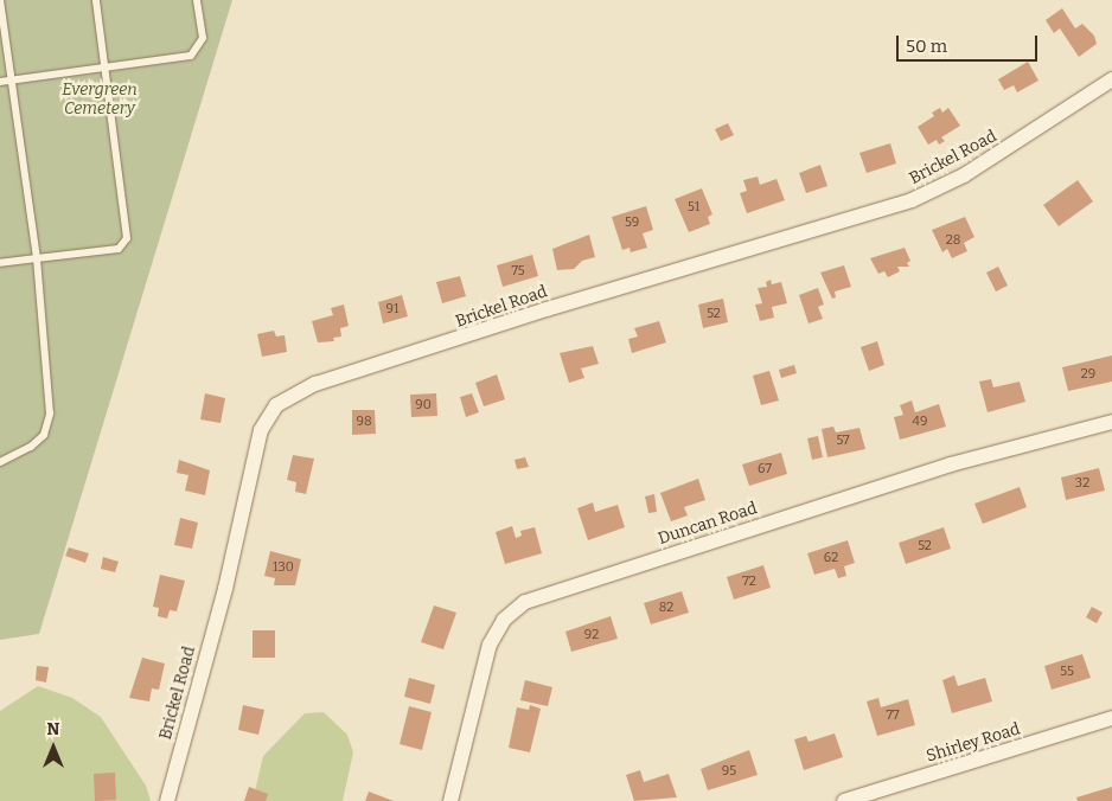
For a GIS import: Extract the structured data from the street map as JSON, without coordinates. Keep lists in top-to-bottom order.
{
  "streets": {
    "street": ["Brickel Road", "Duncan Road", "Shirley Road"]
  },
  "parks": ["Evergreen Cemetery"],
  "house_numbers": [
    "51",
    "59",
    "28",
    "75",
    "91",
    "52",
    "29",
    "90",
    "98",
    "49",
    "57",
    "67",
    "32",
    "52",
    "62",
    "130",
    "72",
    "82",
    "92",
    "55",
    "77",
    "95"
  ],
  "scale_bar": "50 m",
  "north": "top"
}
